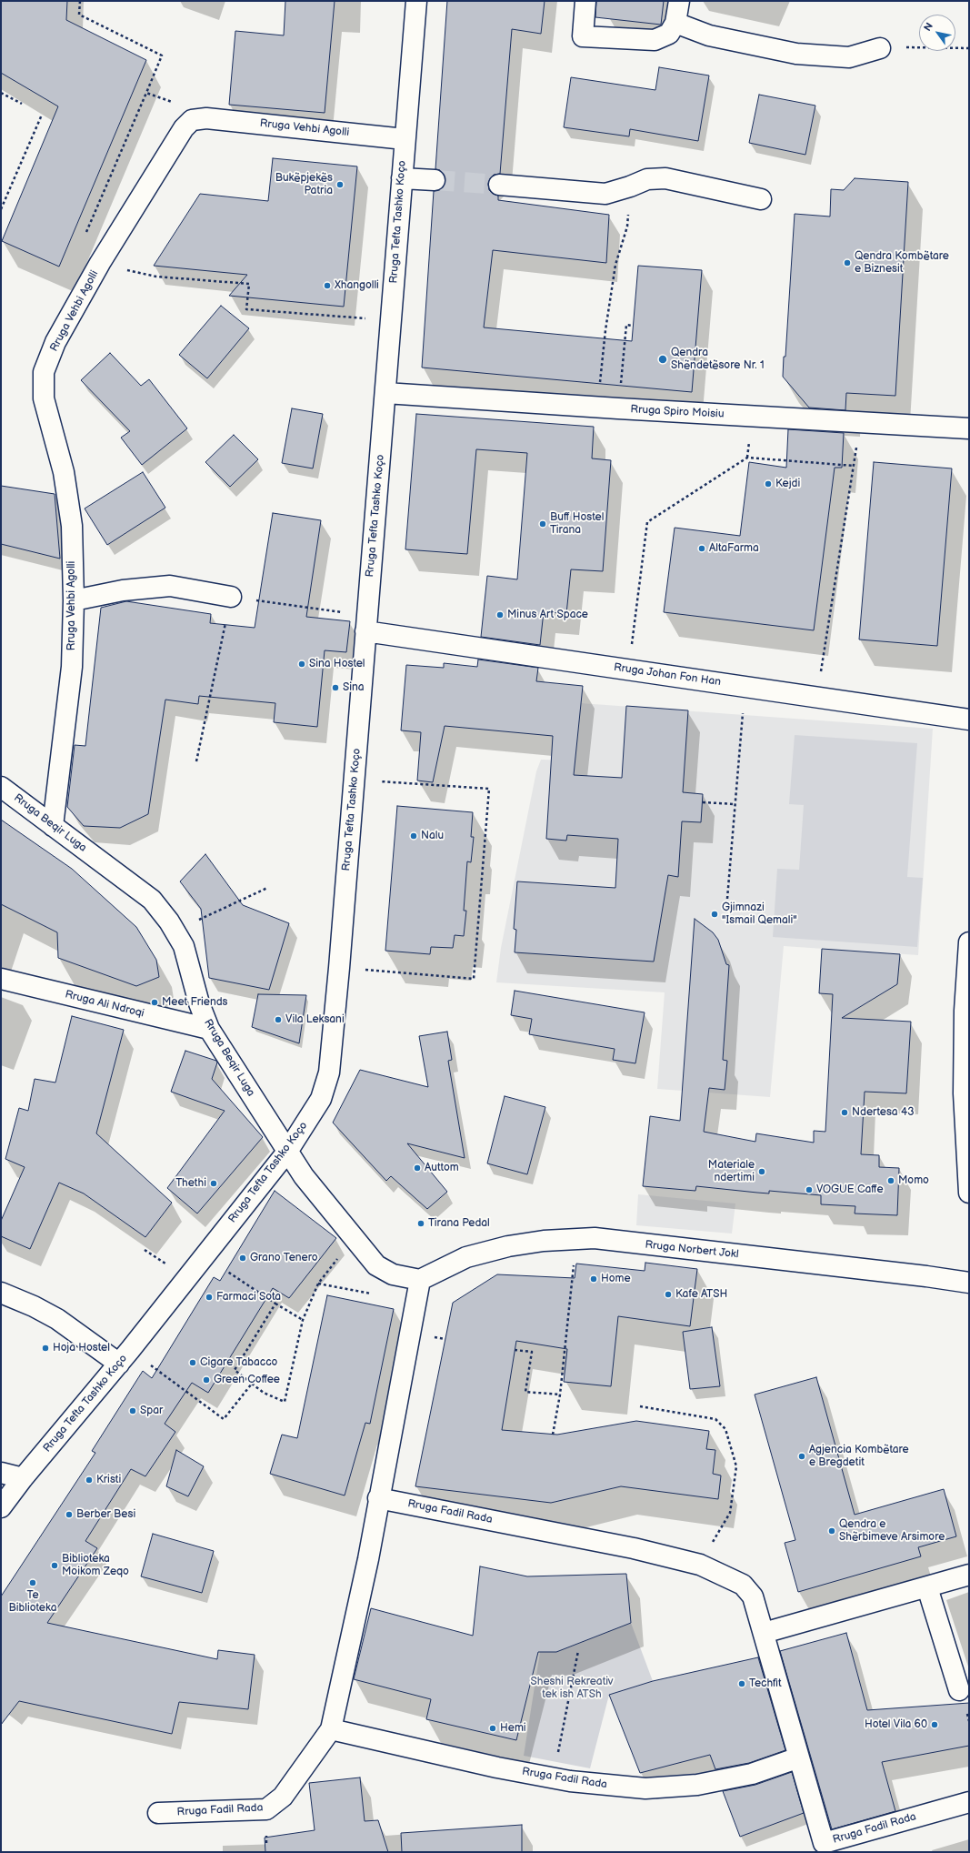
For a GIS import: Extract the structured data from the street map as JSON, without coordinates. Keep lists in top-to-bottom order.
{
  "streets": {
    "street": [
      "Rruga Vehbi Agolli",
      "Rruga Tefta Tashko Koço",
      "Rruga Spiro Moisiu",
      "Rruga Johan Fon Han",
      "Rruga Beqir Luga",
      "Rruga Ali Ndroqi",
      "Rruga Norbert Jokl",
      "Rruga Fadil Rada"
    ]
  },
  "crossings": [
    ["Rruga Vehbi Agolli", "Rruga Tefta Tashko Koço"],
    ["Rruga Vehbi Agolli", "Rruga Beqir Luga"],
    ["Rruga Tefta Tashko Koço", "Rruga Spiro Moisiu"],
    ["Rruga Tefta Tashko Koço", "Rruga Johan Fon Han"],
    ["Rruga Tefta Tashko Koço", "Rruga Beqir Luga"],
    ["Rruga Beqir Luga", "Rruga Ali Ndroqi"],
    ["Rruga Beqir Luga", "Rruga Norbert Jokl"],
    ["Rruga Beqir Luga", "Rruga Fadil Rada"],
    ["Rruga Norbert Jokl", "Rruga Fadil Rada"]
  ],
  "parks": ["Sheshi Rekreativ tek ish ATSh"],
  "places": [
    "Bukëpjekës Patria",
    "Qendra Kombëtare e Biznesit",
    "Xhangolli",
    "Qendra Shëndetësore Nr. 1",
    "Kejdi",
    "Buff Hostel Tirana",
    "AltaFarma",
    "Minus Art Space",
    "Sina Hostel",
    "Sina",
    "Nalu",
    "Gjimnazi \"Ismail Qemali\"",
    "Meet Friends",
    "Vila Leksani",
    "Ndertesa 43",
    "Auttom",
    "Materiale ndertimi",
    "Momo",
    "Thethi",
    "VOGUE Caffe",
    "Tirana Pedal",
    "Grano Tenero",
    "Home",
    "Kafe ATSH",
    "Farmaci Sota",
    "Hoja Hostel",
    "Cigare Tabacco",
    "Green Coffee",
    "Spar",
    "Agjencia Kombëtare e Bregdetit",
    "Kristi",
    "Berber Besi",
    "Qendra e Shërbimeve Arsimore",
    "Biblioteka Moikom Zeqo",
    "Te Biblioteka",
    "Techfit",
    "Hotel Vila 60",
    "Hemi"
  ],
  "north": "top left"
}
